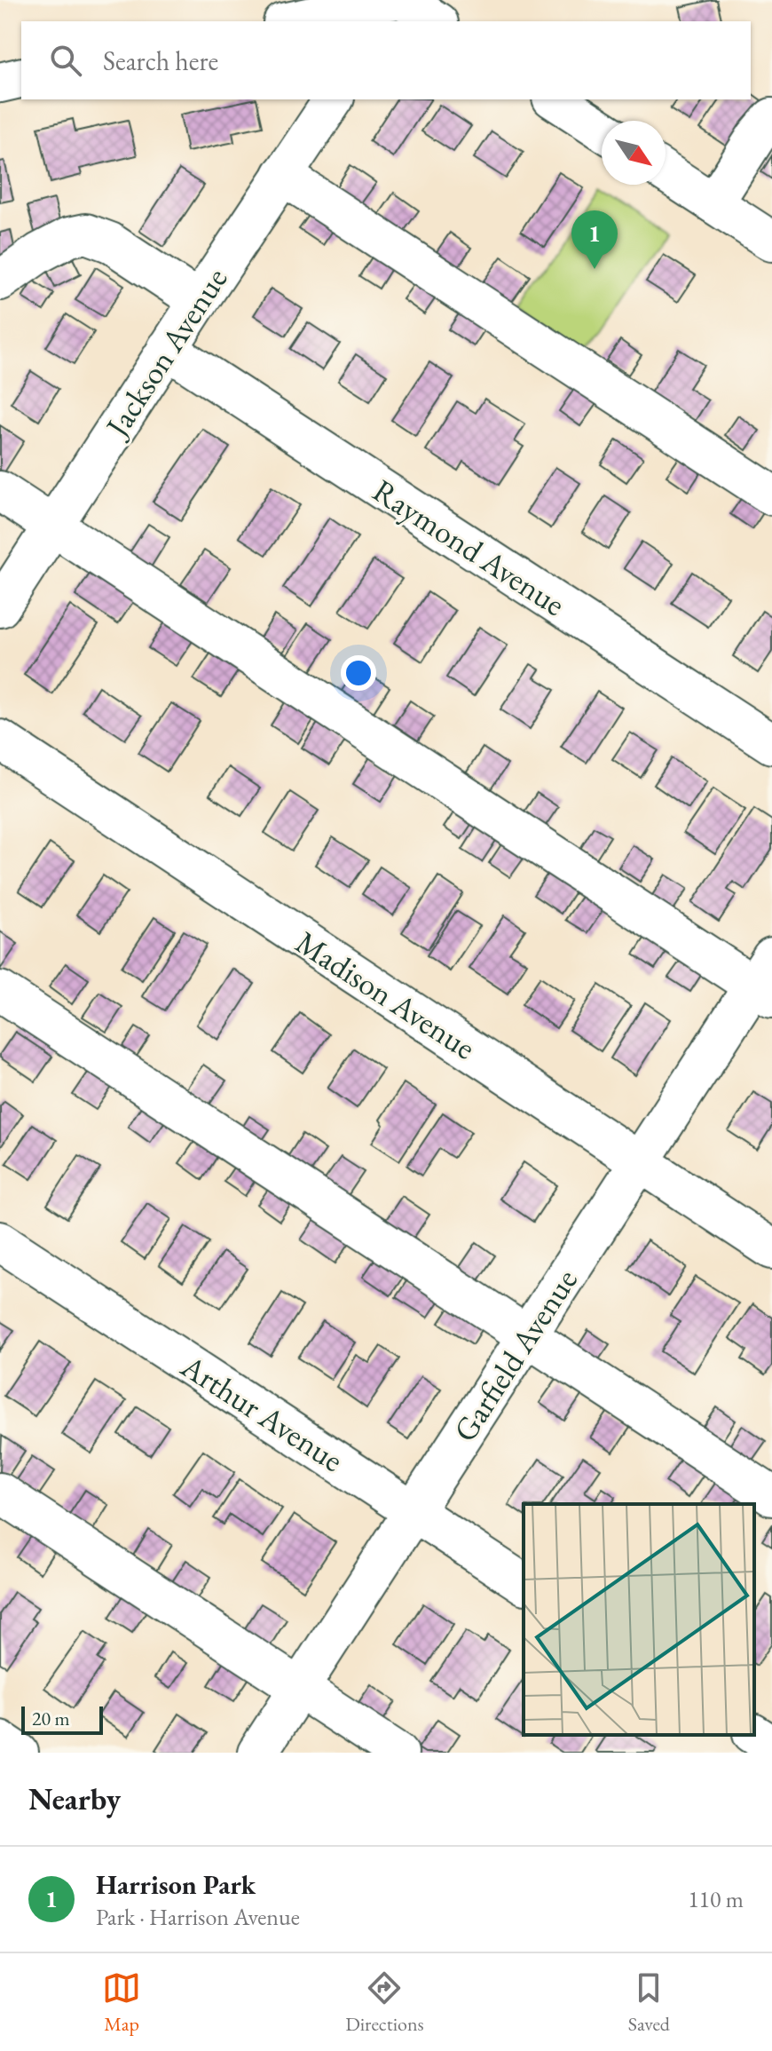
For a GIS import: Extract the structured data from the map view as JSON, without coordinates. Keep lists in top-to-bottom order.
{
  "streets": {
    "street": [
      "Jackson Avenue",
      "Raymond Avenue",
      "Madison Avenue",
      "Garfield Avenue",
      "Arthur Avenue"
    ]
  },
  "crossings": [
    ["Jackson Avenue", "Raymond Avenue"],
    ["Madison Avenue", "Garfield Avenue"],
    ["Garfield Avenue", "Arthur Avenue"]
  ],
  "scale_bar": "20 m",
  "north": "bottom right",
  "page": {
    "search": "Search here",
    "pins": "1",
    "scale": "20 m",
    "heading": "Nearby",
    "list": [
      {
        "mark": "1",
        "name": "Harrison Park",
        "note": "Park · Harrison Avenue",
        "value": "110 m"
      }
    ],
    "nav": ["Map", "Directions", "Saved"]
  }
}
